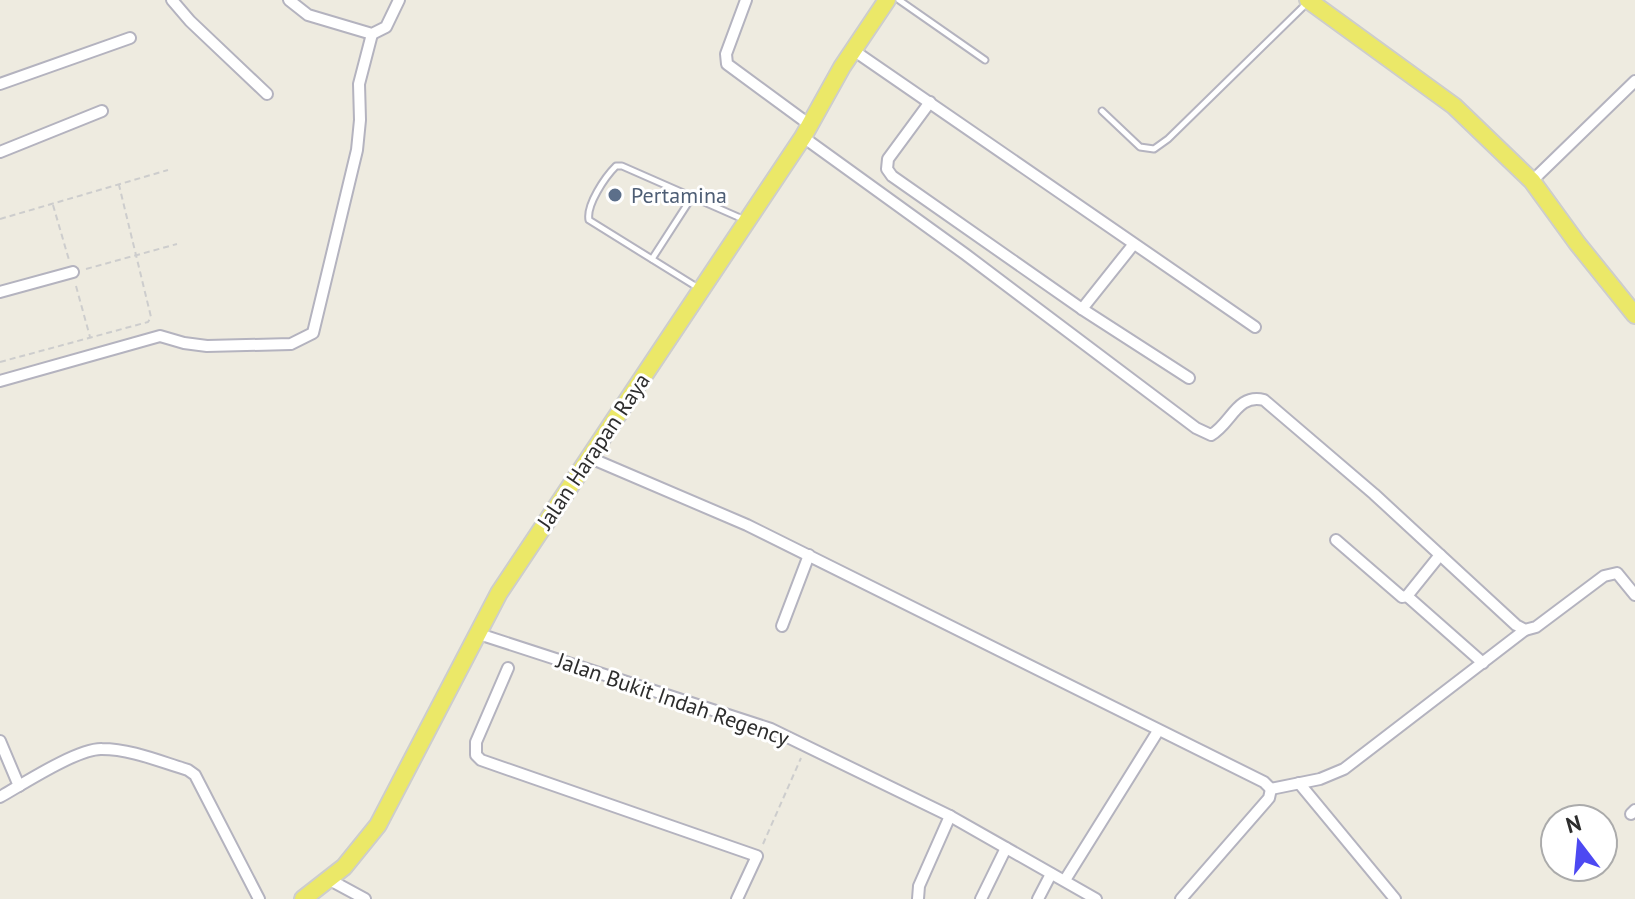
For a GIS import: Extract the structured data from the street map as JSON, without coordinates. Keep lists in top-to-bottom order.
{
  "streets": {
    "main road": ["Jalan Harapan Raya"],
    "street": ["Jalan Bukit Indah Regency"]
  },
  "crossings": [
    ["Jalan Harapan Raya", "Jalan Bukit Indah Regency"]
  ],
  "places": ["Pertamina"],
  "north": "top"
}
